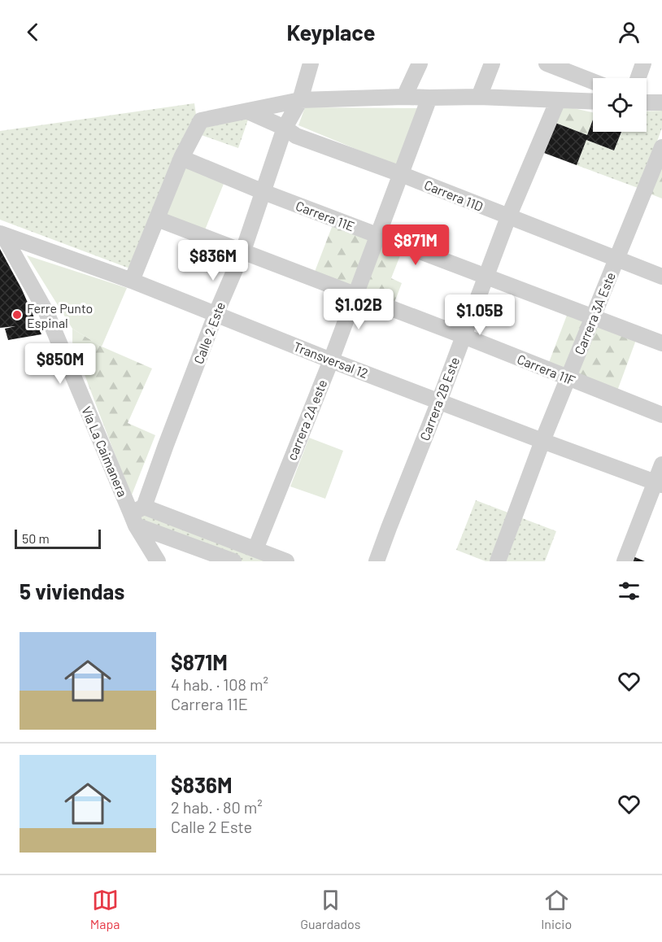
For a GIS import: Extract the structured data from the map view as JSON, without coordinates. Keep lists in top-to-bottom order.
{
  "streets": {
    "street": [
      "Carrera 11D",
      "Carrera 11E",
      "Carrera 3A Este",
      "Calle 2 Este",
      "Transversal 12",
      "Carrera 11F",
      "Carrera 2B Este",
      "carrera 2A este",
      "Vía La Caimanera"
    ]
  },
  "crossings": [
    ["Carrera 11D", "Carrera 3A Este"],
    ["Carrera 11D", "Calle 2 Este"],
    ["Carrera 11D", "Carrera 2B Este"],
    ["Carrera 11D", "carrera 2A este"],
    ["Carrera 11E", "Carrera 3A Este"],
    ["Carrera 11E", "Calle 2 Este"],
    ["Carrera 11E", "Carrera 2B Este"],
    ["Carrera 11E", "carrera 2A este"],
    ["Carrera 3A Este", "Transversal 12"],
    ["Carrera 3A Este", "Carrera 11F"],
    ["Calle 2 Este", "Transversal 12"],
    ["Calle 2 Este", "Carrera 11F"],
    ["Calle 2 Este", "Vía La Caimanera"],
    ["Transversal 12", "Carrera 2B Este"],
    ["Transversal 12", "carrera 2A este"],
    ["Transversal 12", "Vía La Caimanera"],
    ["Carrera 11F", "Carrera 2B Este"],
    ["Carrera 11F", "carrera 2A este"]
  ],
  "places": ["Ferre Punto Espinal"],
  "scale_bar": "50 m",
  "page": {
    "header": "Keyplace",
    "price": [
      "$871M",
      "$836M",
      "$1.02B",
      "$1.05B",
      "$850M"
    ],
    "scale": "50 m",
    "heading": "5 viviendas",
    "list": [
      {
        "name": "$871M",
        "note": "4 hab. · 108 m² · Carrera 11E"
      },
      {
        "name": "$836M",
        "note": "2 hab. · 80 m² · Calle 2 Este"
      }
    ],
    "tabs": ["Mapa", "Guardados", "Inicio"]
  }
}
